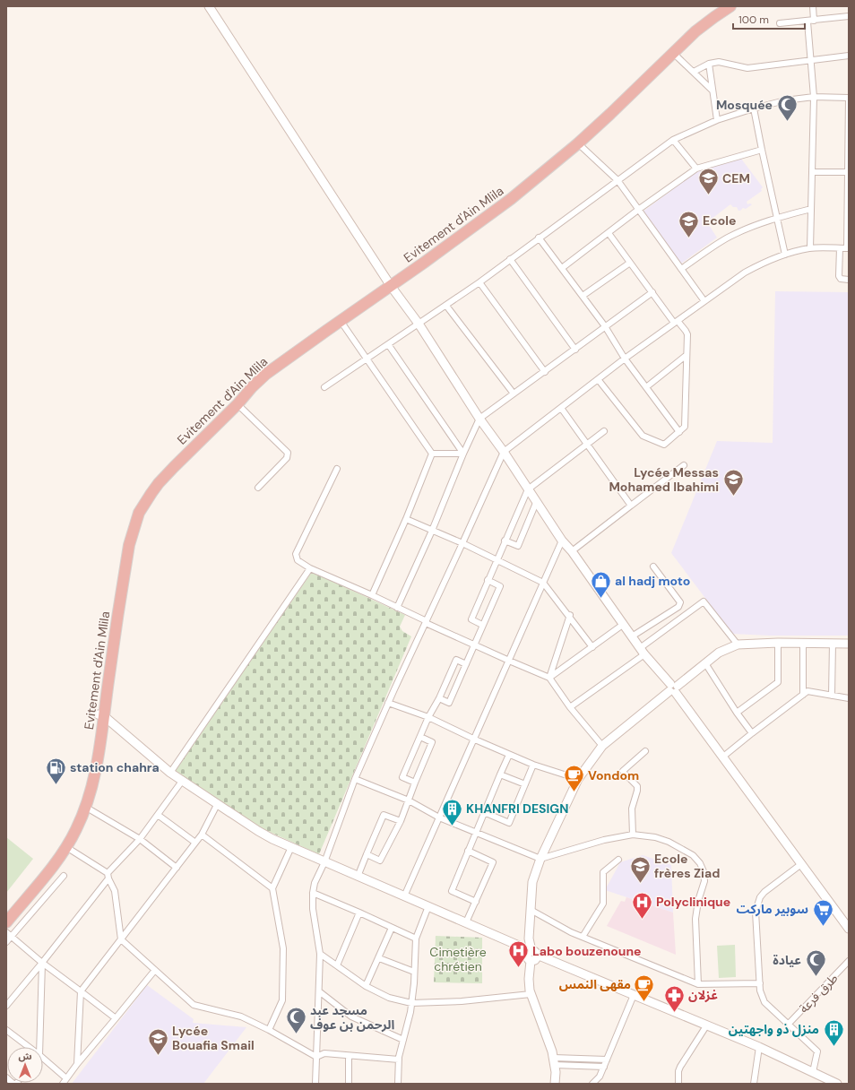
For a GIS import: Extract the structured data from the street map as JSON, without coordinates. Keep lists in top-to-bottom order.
{
  "streets": {
    "highway": ["Evitement d'Ain Mlila"],
    "street": ["طرق فرعة"]
  },
  "parks": ["Cimetière chrétien"],
  "places": {
    "mosque": ["Mosquée", "عيادة", "مسجد عبد الرحمن بن عوف"],
    "school or university": [
      "CEM",
      "Ecole",
      "Lycée Messas Mohamed Ibahimi",
      "Ecole frères Ziad",
      "Lycée Bouafia Smail"
    ],
    "shop": ["al hadj moto"],
    "fuel station": ["station chahra"],
    "cafe": ["Vondom", "مقهى النمس"],
    "building": ["KHANFRI DESIGN", "منزل ذو واجهتين"],
    "hospital": ["Polyclinique", "Labo bouzenoune"],
    "supermarket": ["سوبير ماركت"],
    "pharmacy": ["غزلان"]
  },
  "scale_bar": "100 m",
  "north": "top"
}
